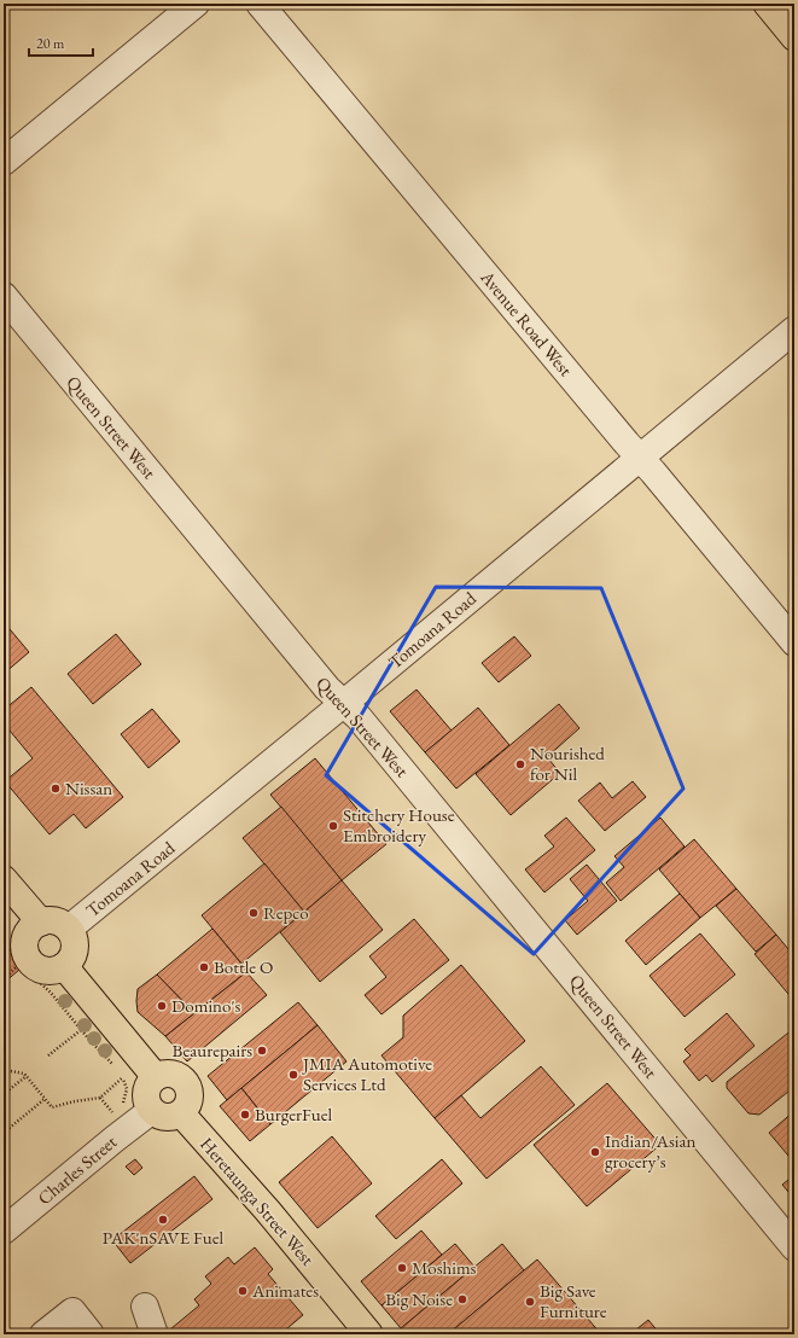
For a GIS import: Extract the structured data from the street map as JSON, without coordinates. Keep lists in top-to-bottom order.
{
  "streets": {
    "main road": ["Heretaunga Street West"],
    "street": [
      "Avenue Road West",
      "Queen Street West",
      "Tomoana Road",
      "Charles Street"
    ]
  },
  "crossings": [
    ["Avenue Road West", "Tomoana Road"],
    ["Queen Street West", "Tomoana Road"],
    ["Charles Street", "Heretaunga Street West"]
  ],
  "places": [
    "Nourished for Nil",
    "Nissan",
    "Stitchery House Embroidery",
    "Repco",
    "Bottle O",
    "Domino's",
    "Beaurepairs",
    "JMIA Automotive Services Ltd",
    "BurgerFuel",
    "Indian/Asian grocery’s",
    "PAK'nSAVE Fuel",
    "Moshims",
    "Animates",
    "Big Noise",
    "Big Save Furniture"
  ],
  "scale_bar": "20 m"
}
